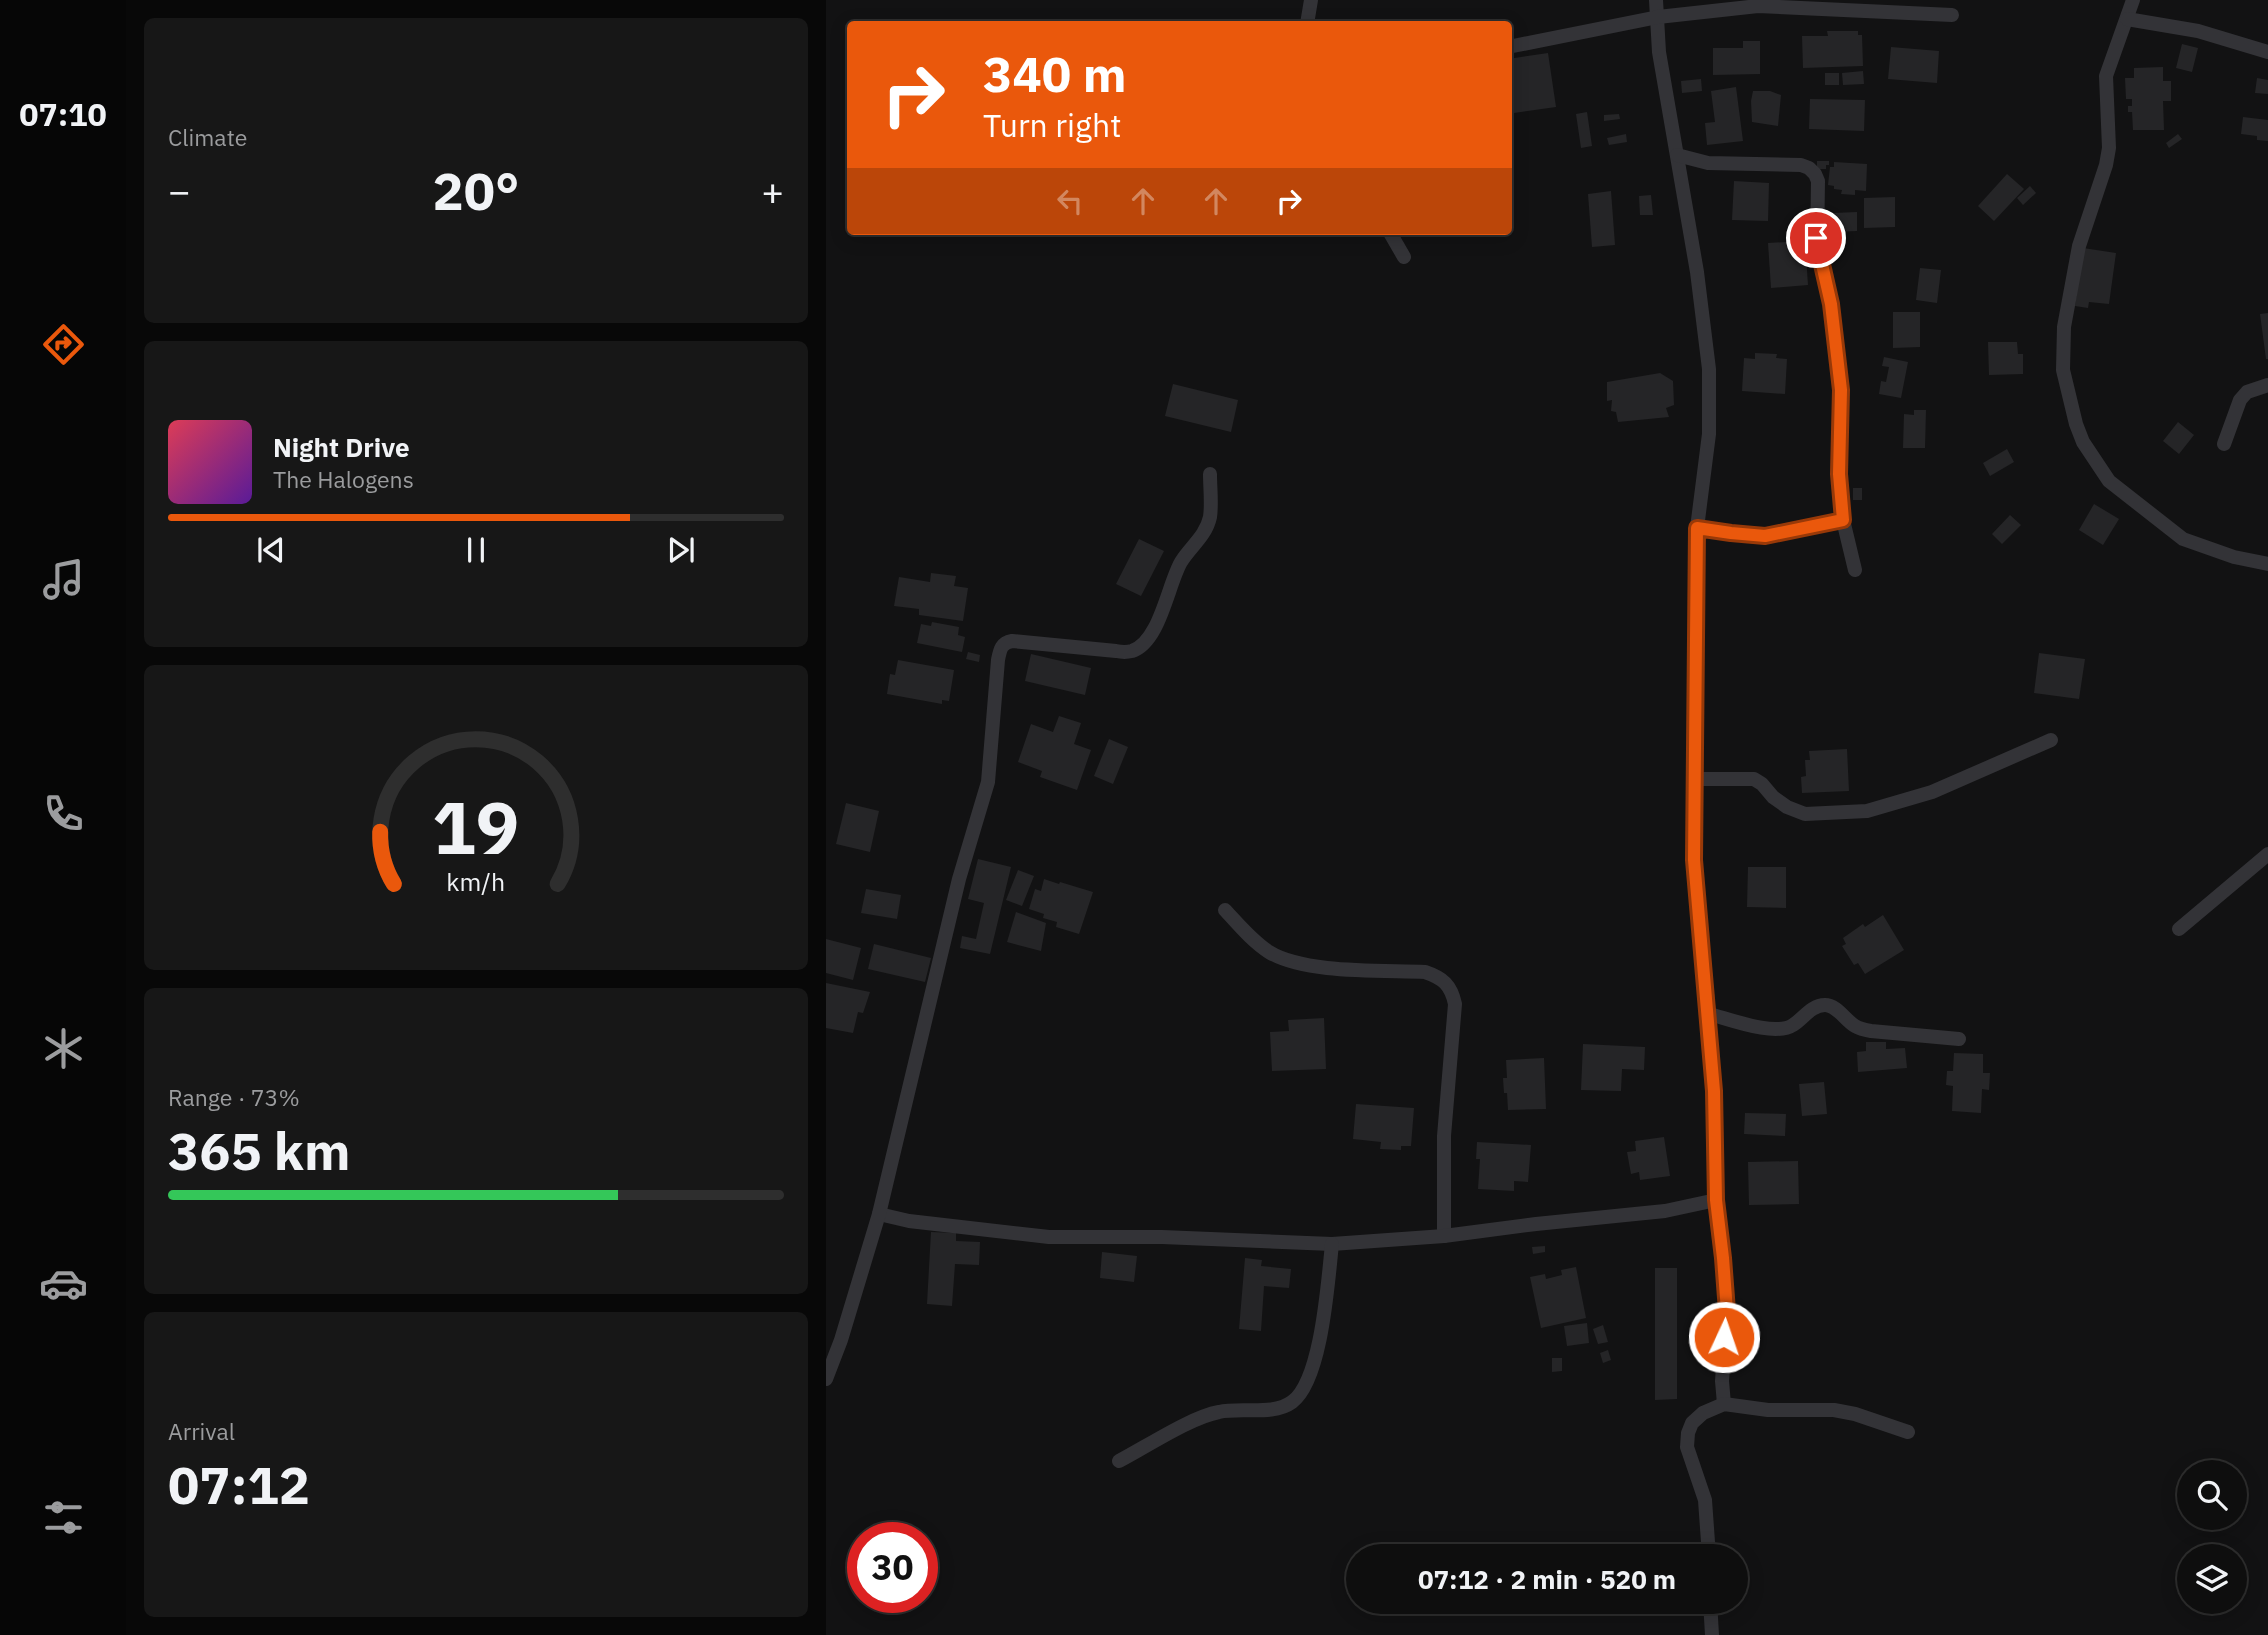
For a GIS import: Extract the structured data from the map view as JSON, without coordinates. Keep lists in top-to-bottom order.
{
  "page": {
    "tabs": "07:10",
    "tile": [
      "Climate",
      ["Range · 73%", "365 km"],
      ["Arrival", "07:12"]
    ],
    "turn": ["340 m", "Turn right"],
    "heat": ["−", "20°", "+"],
    "song": ["Night Drive", "The Halogens"],
    "limit": "30",
    "trip": "07:12 · 2 min · 520 m",
    "gauge": ["19", "km/h"]
  }
}
